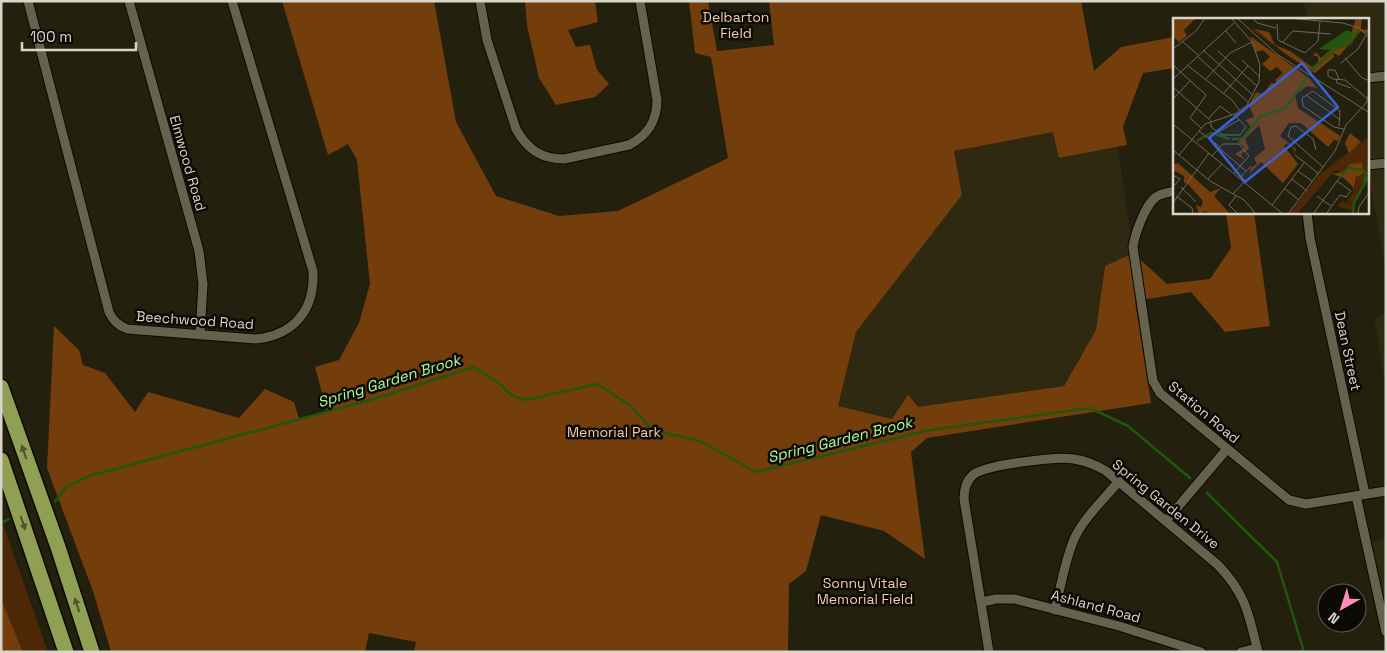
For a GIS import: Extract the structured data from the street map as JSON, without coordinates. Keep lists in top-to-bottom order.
{
  "streets": {
    "street": [
      "Elmwood Road",
      "Beechwood Road",
      "Dean Street",
      "Station Road",
      "Spring Garden Drive",
      "Ashland Road"
    ]
  },
  "crossings": [
    ["Elmwood Road", "Beechwood Road"],
    ["Dean Street", "Station Road"],
    ["Spring Garden Drive", "Ashland Road"]
  ],
  "water": ["Spring Garden Brook"],
  "parks": ["Delbarton Field", "Memorial Park", "Sonny Vitale Memorial Field"],
  "scale_bar": "100 m",
  "north": "bottom left"
}
